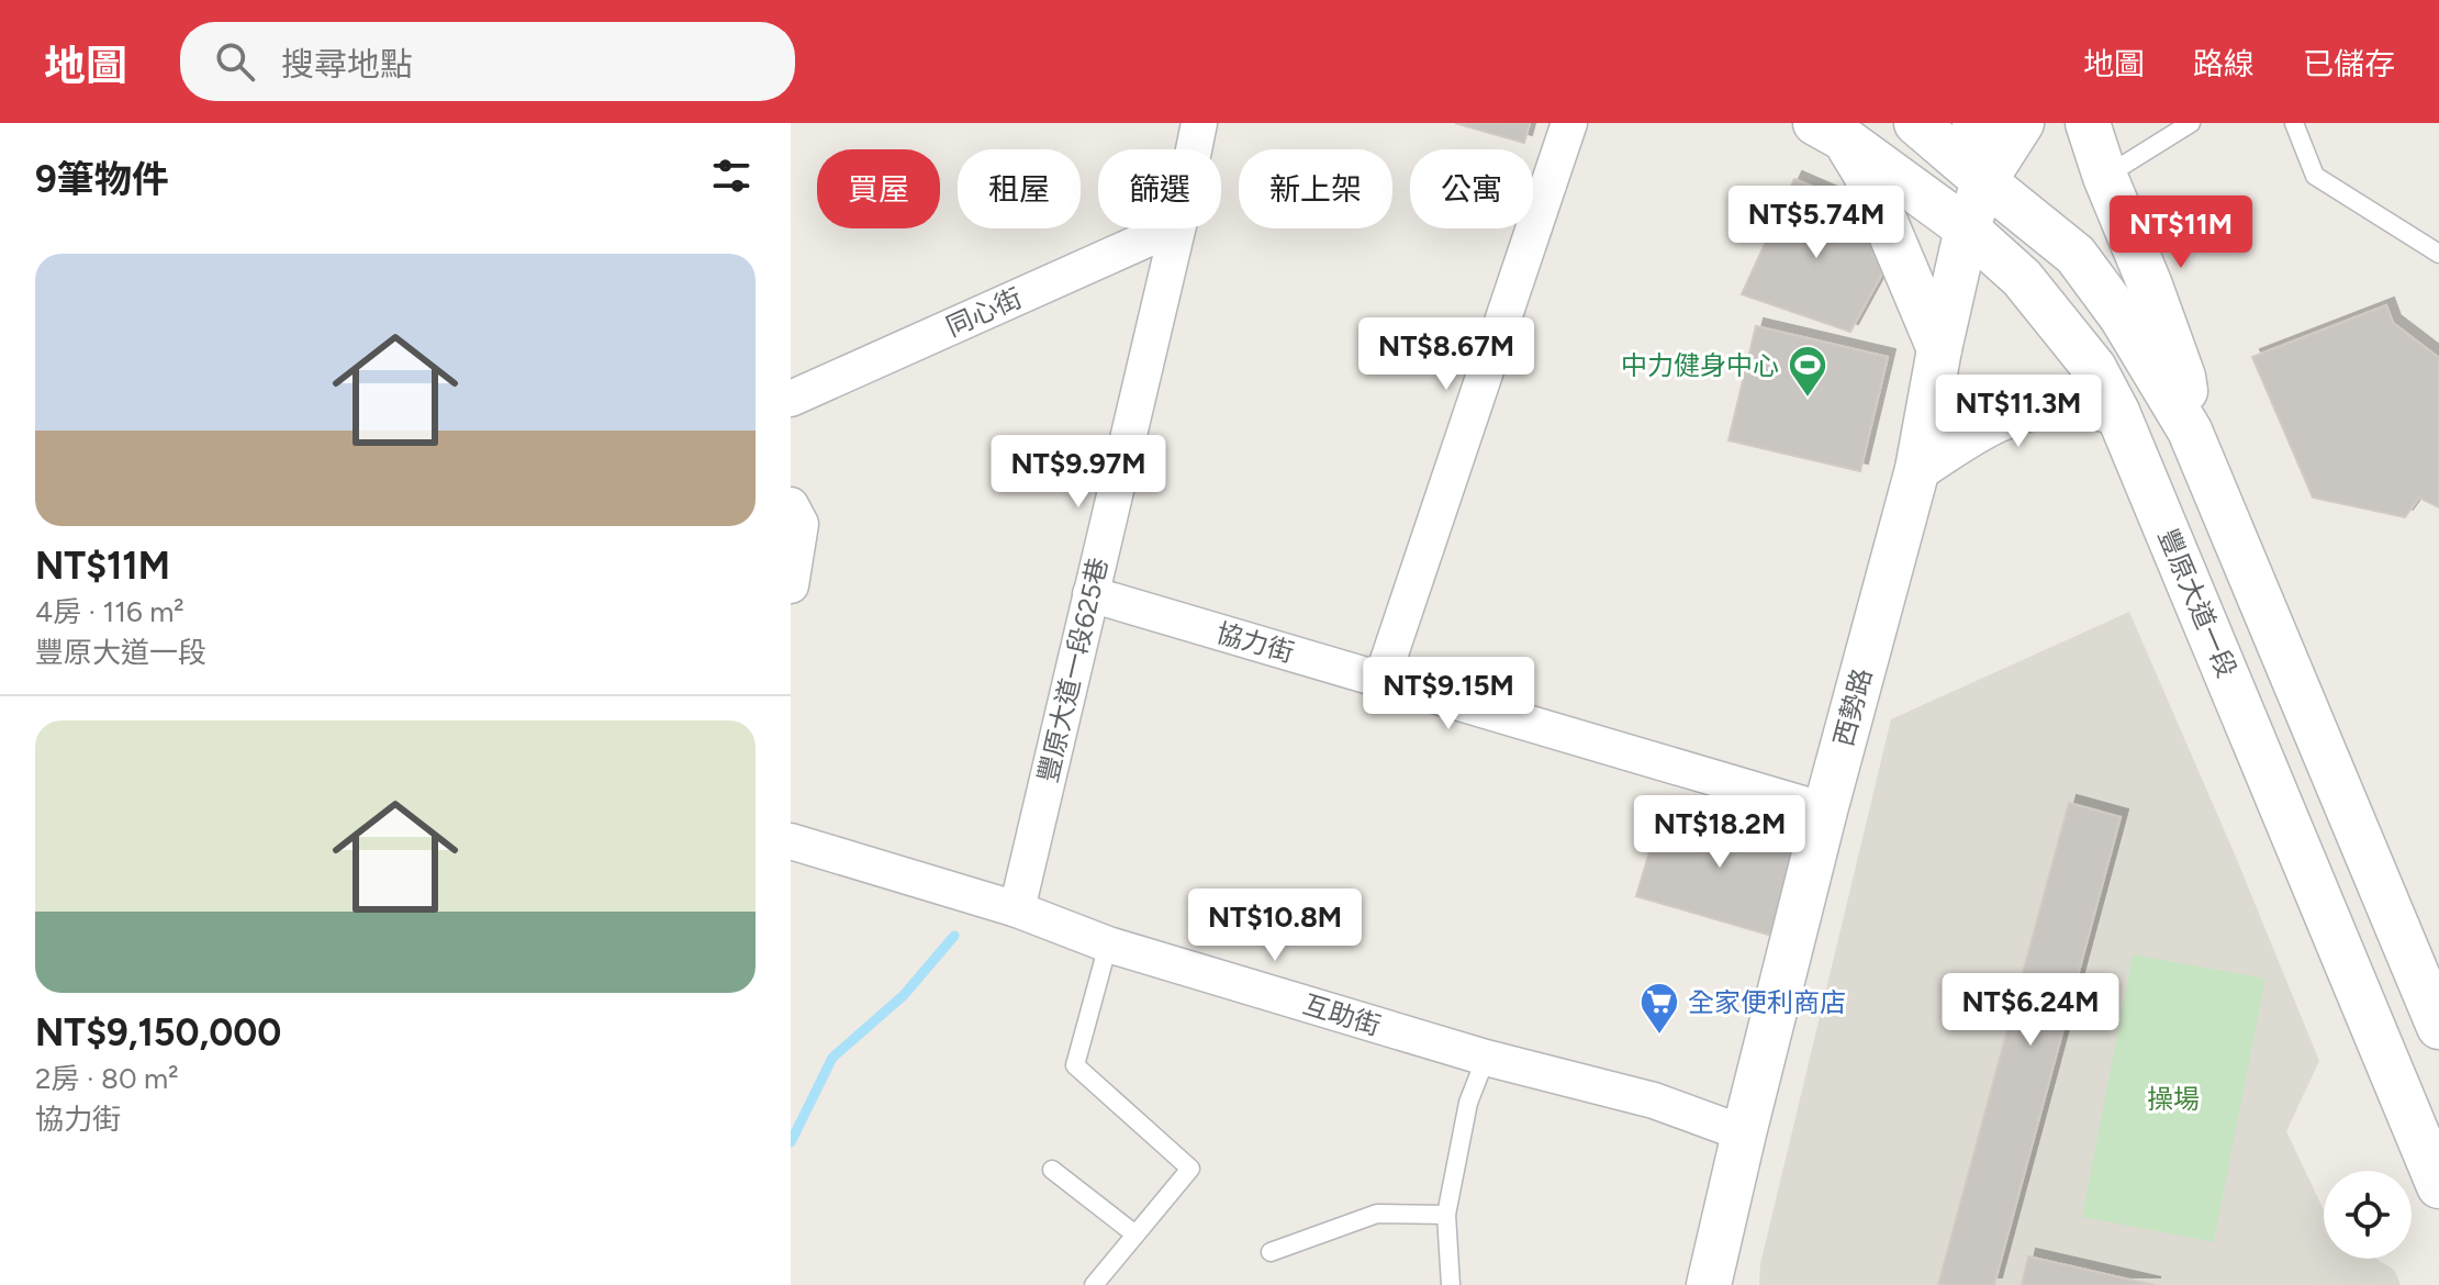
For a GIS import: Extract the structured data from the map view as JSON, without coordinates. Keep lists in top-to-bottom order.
{
  "streets": {
    "street": [
      "同心街",
      "豐原大道一段",
      "協力街",
      "豐原大道一段625巷",
      "西勢路",
      "互助街"
    ]
  },
  "crossings": [
    ["豐原大道一段", "西勢路"],
    ["協力街", "豐原大道一段625巷"],
    ["協力街", "西勢路"],
    ["豐原大道一段625巷", "互助街"],
    ["西勢路", "互助街"]
  ],
  "parks": ["操場"],
  "places": {
    "sports": ["中力健身中心"],
    "supermarket": ["全家便利商店"]
  },
  "page": {
    "header": "地圖",
    "search": "搜尋地點",
    "nav": ["地圖", "路線", "已儲存"],
    "heading": "9筆物件",
    "chip": [
      "買屋",
      "租屋",
      "篩選",
      "新上架",
      "公寓"
    ],
    "price": [
      "NT$5.74M",
      "NT$11M",
      "NT$8.67M",
      "NT$11.3M",
      "NT$9.97M",
      "NT$9.15M",
      "NT$18.2M",
      "NT$10.8M",
      "NT$6.24M"
    ],
    "list": [
      {
        "name": "NT$11M",
        "note": "4房 · 116 m² · 豐原大道一段"
      },
      {
        "name": "NT$9,150,000",
        "note": "2房 · 80 m² · 協力街"
      }
    ]
  }
}
